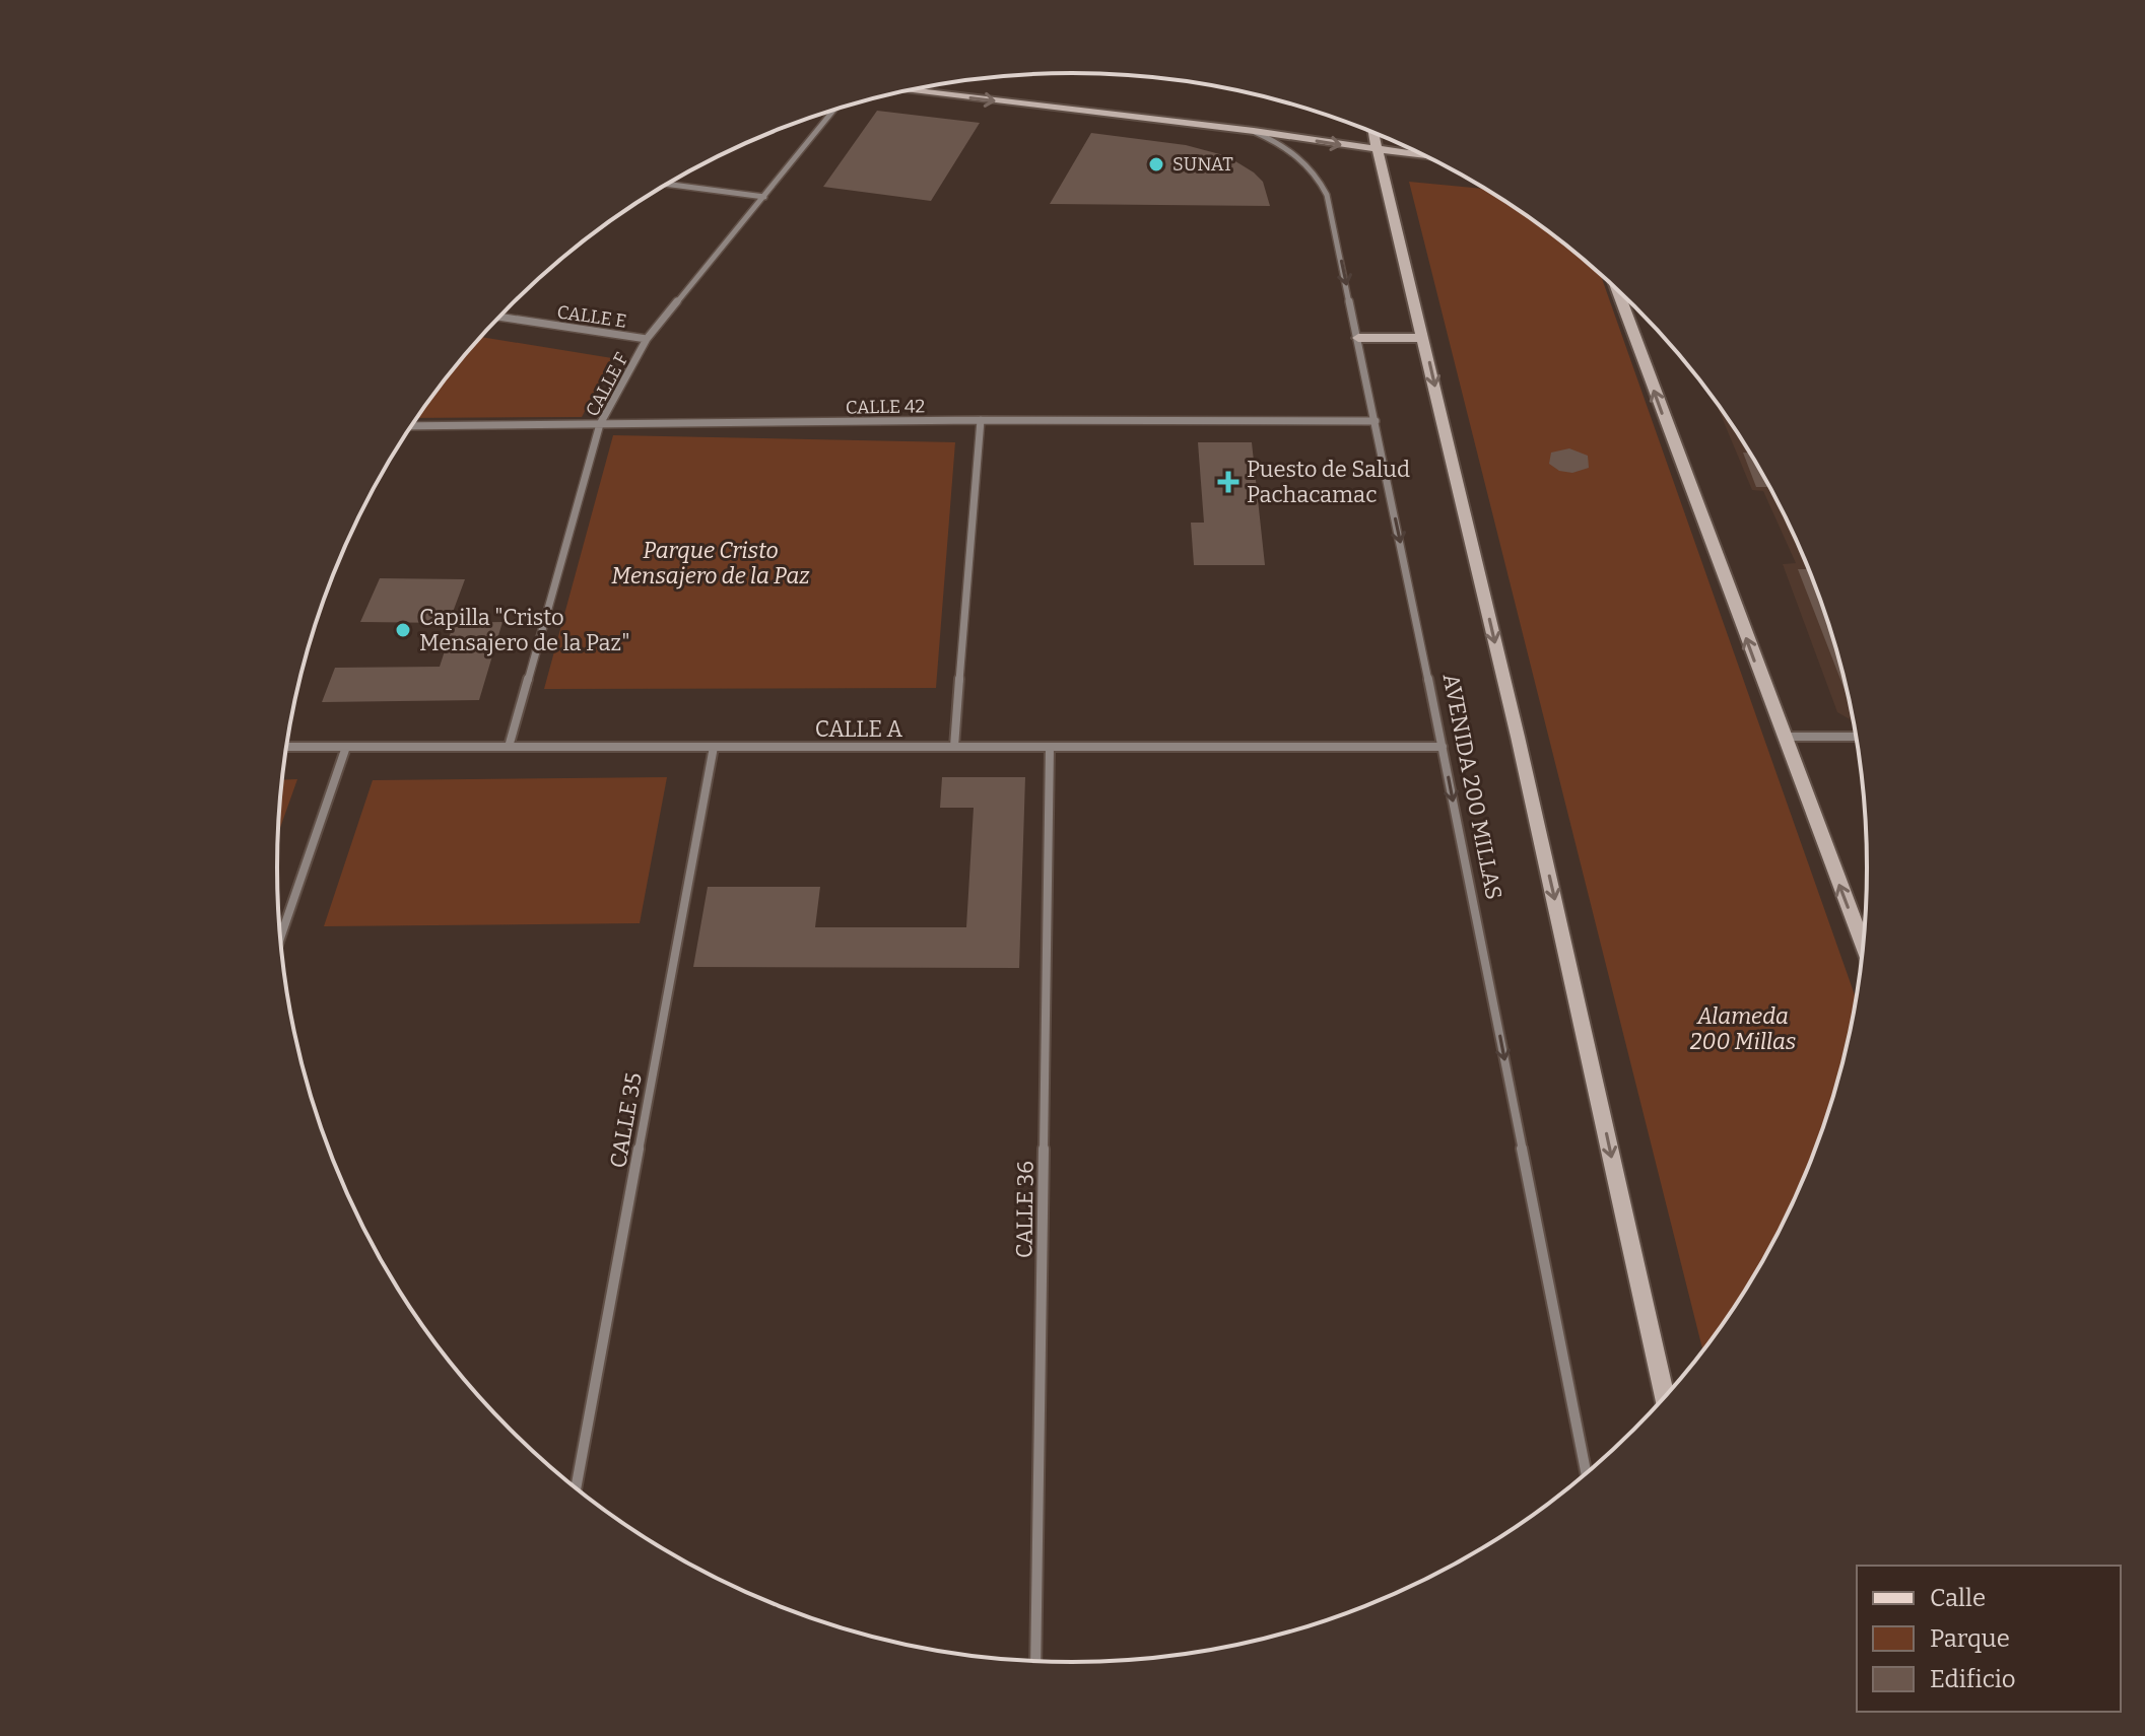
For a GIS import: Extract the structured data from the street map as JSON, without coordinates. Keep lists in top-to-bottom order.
{
  "streets": {
    "street": [
      "CALLE E",
      "CALLE F",
      "CALLE 42",
      "CALLE A",
      "AVENIDA 200 MILLAS",
      "CALLE 35",
      "CALLE 36"
    ]
  },
  "crossings": [
    ["CALLE E", "CALLE F"],
    ["CALLE F", "CALLE 42"],
    ["CALLE F", "CALLE A"],
    ["CALLE 42", "AVENIDA 200 MILLAS"],
    ["CALLE A", "AVENIDA 200 MILLAS"],
    ["CALLE A", "CALLE 35"],
    ["CALLE A", "CALLE 36"]
  ],
  "one_way": ["AVENIDA 200 MILLAS"],
  "parks": ["Parque Cristo Mensajero de la Paz", "Alameda 200 Millas"],
  "places": {
    "other": ["SUNAT", "Capilla \"Cristo Mensajero de la Paz\""],
    "health": ["Puesto de Salud Pachacamac"]
  },
  "legend": ["Calle", "Parque", "Edificio"]
}
